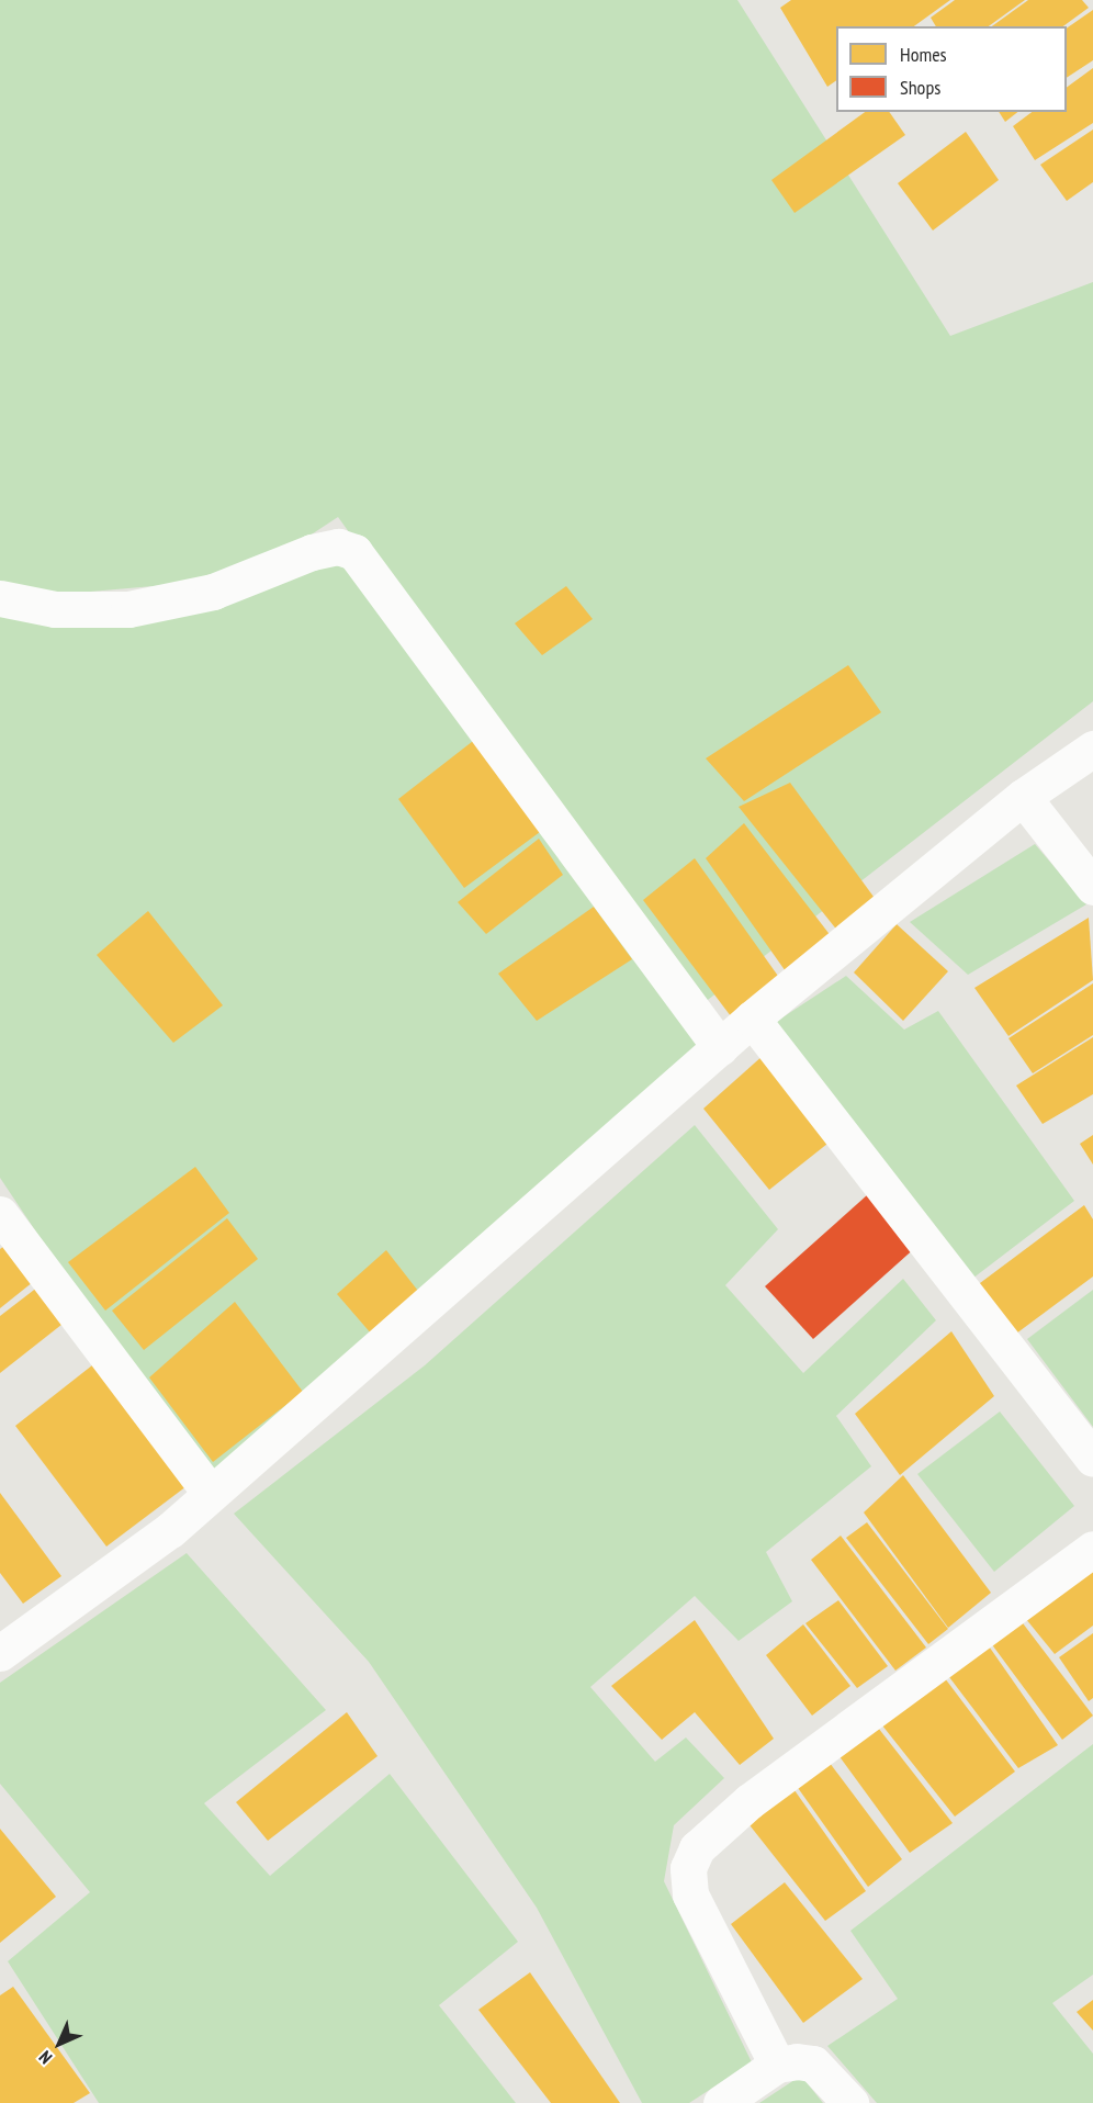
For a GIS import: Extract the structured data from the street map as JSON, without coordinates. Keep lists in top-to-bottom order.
{
  "legend": ["Homes", "Shops"],
  "north": "bottom left"
}
